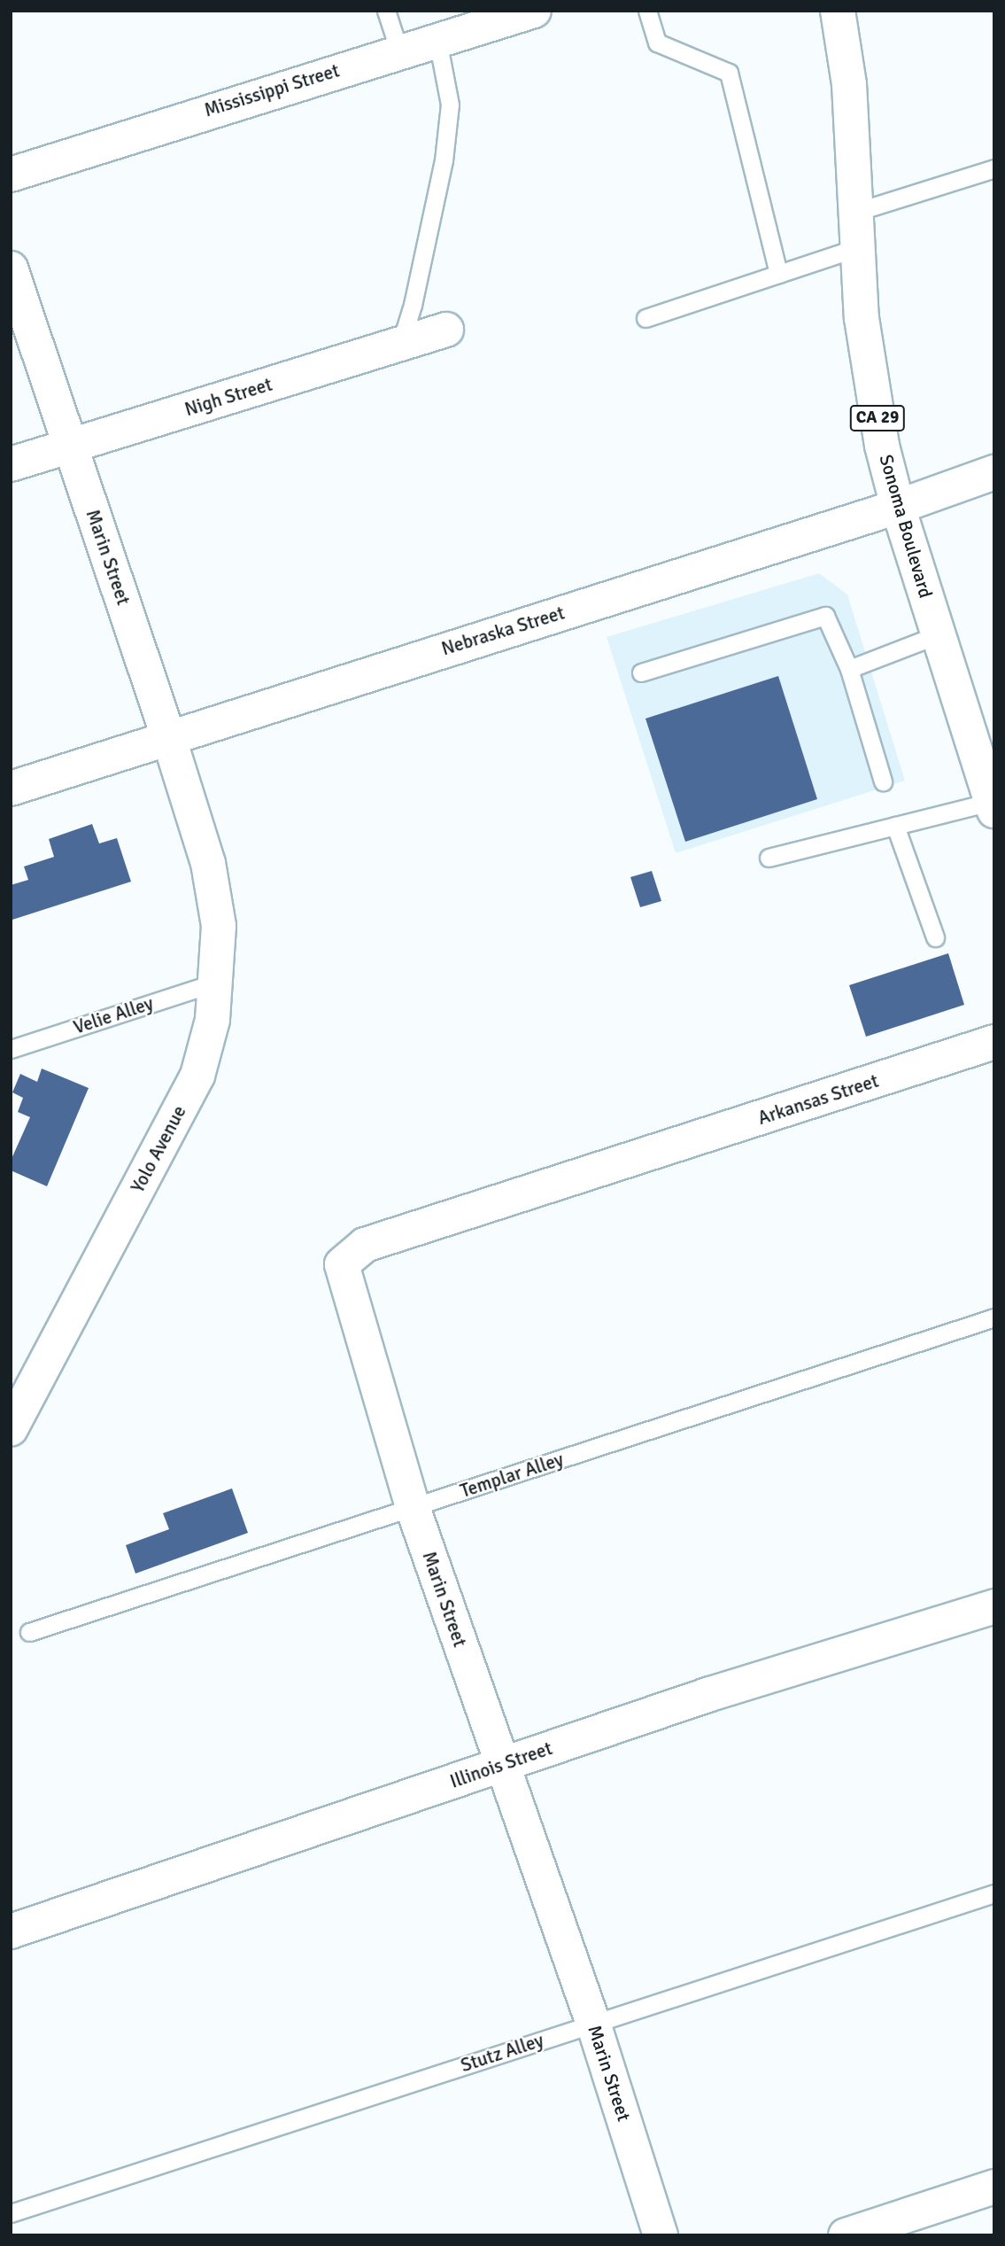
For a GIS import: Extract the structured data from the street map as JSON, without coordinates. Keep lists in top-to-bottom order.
{
  "streets": {
    "street": [
      "Mississippi Street",
      "Nigh Street",
      "CA 29",
      "Sonoma Boulevard",
      "Marin Street",
      "Nebraska Street",
      "Arkansas Street",
      "Yolo Avenue",
      "Illinois Street"
    ],
    "lane": ["Velie Alley", "Templar Alley", "Stutz Alley"]
  },
  "crossings": [
    ["Nigh Street", "Marin Street"],
    ["Sonoma Boulevard", "Nebraska Street"],
    ["Marin Street", "Nebraska Street"],
    ["Marin Street", "Arkansas Street"],
    ["Marin Street", "Yolo Avenue"],
    ["Marin Street", "Templar Alley"],
    ["Marin Street", "Illinois Street"],
    ["Marin Street", "Stutz Alley"],
    ["Velie Alley", "Yolo Avenue"]
  ]
}
